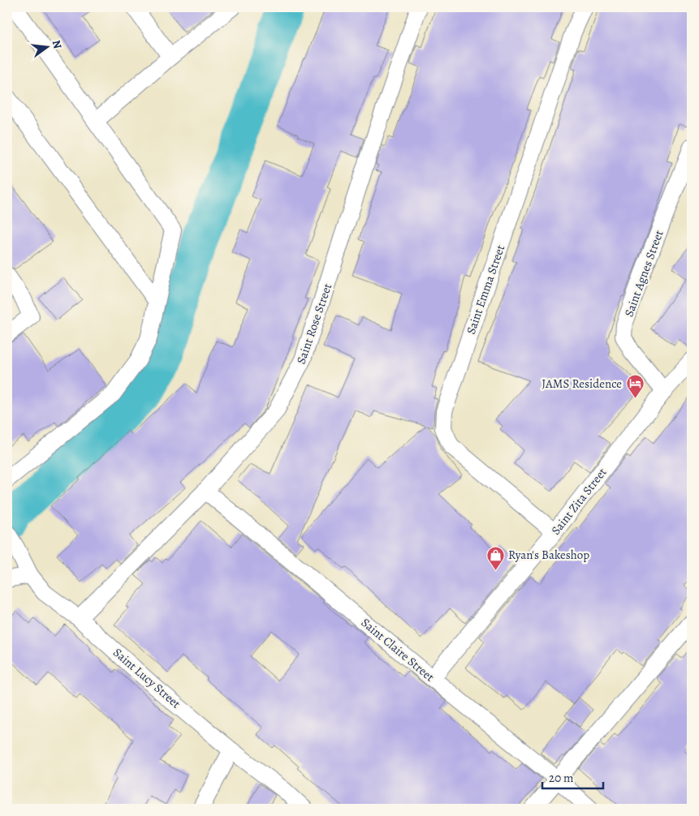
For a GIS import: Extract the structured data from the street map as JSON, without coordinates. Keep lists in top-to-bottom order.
{
  "streets": {
    "street": [
      "Saint Agnes Street",
      "Saint Emma Street",
      "Saint Rose Street",
      "Saint Zita Street",
      "Saint Claire Street",
      "Saint Lucy Street"
    ]
  },
  "crossings": [
    ["Saint Agnes Street", "Saint Zita Street"],
    ["Saint Emma Street", "Saint Zita Street"],
    ["Saint Rose Street", "Saint Claire Street"],
    ["Saint Rose Street", "Saint Lucy Street"],
    ["Saint Zita Street", "Saint Claire Street"]
  ],
  "places": {
    "hotel": ["JAMS Residence"],
    "shop": ["Ryan's Bakeshop"]
  },
  "scale_bar": "20 m",
  "north": "right"
}
